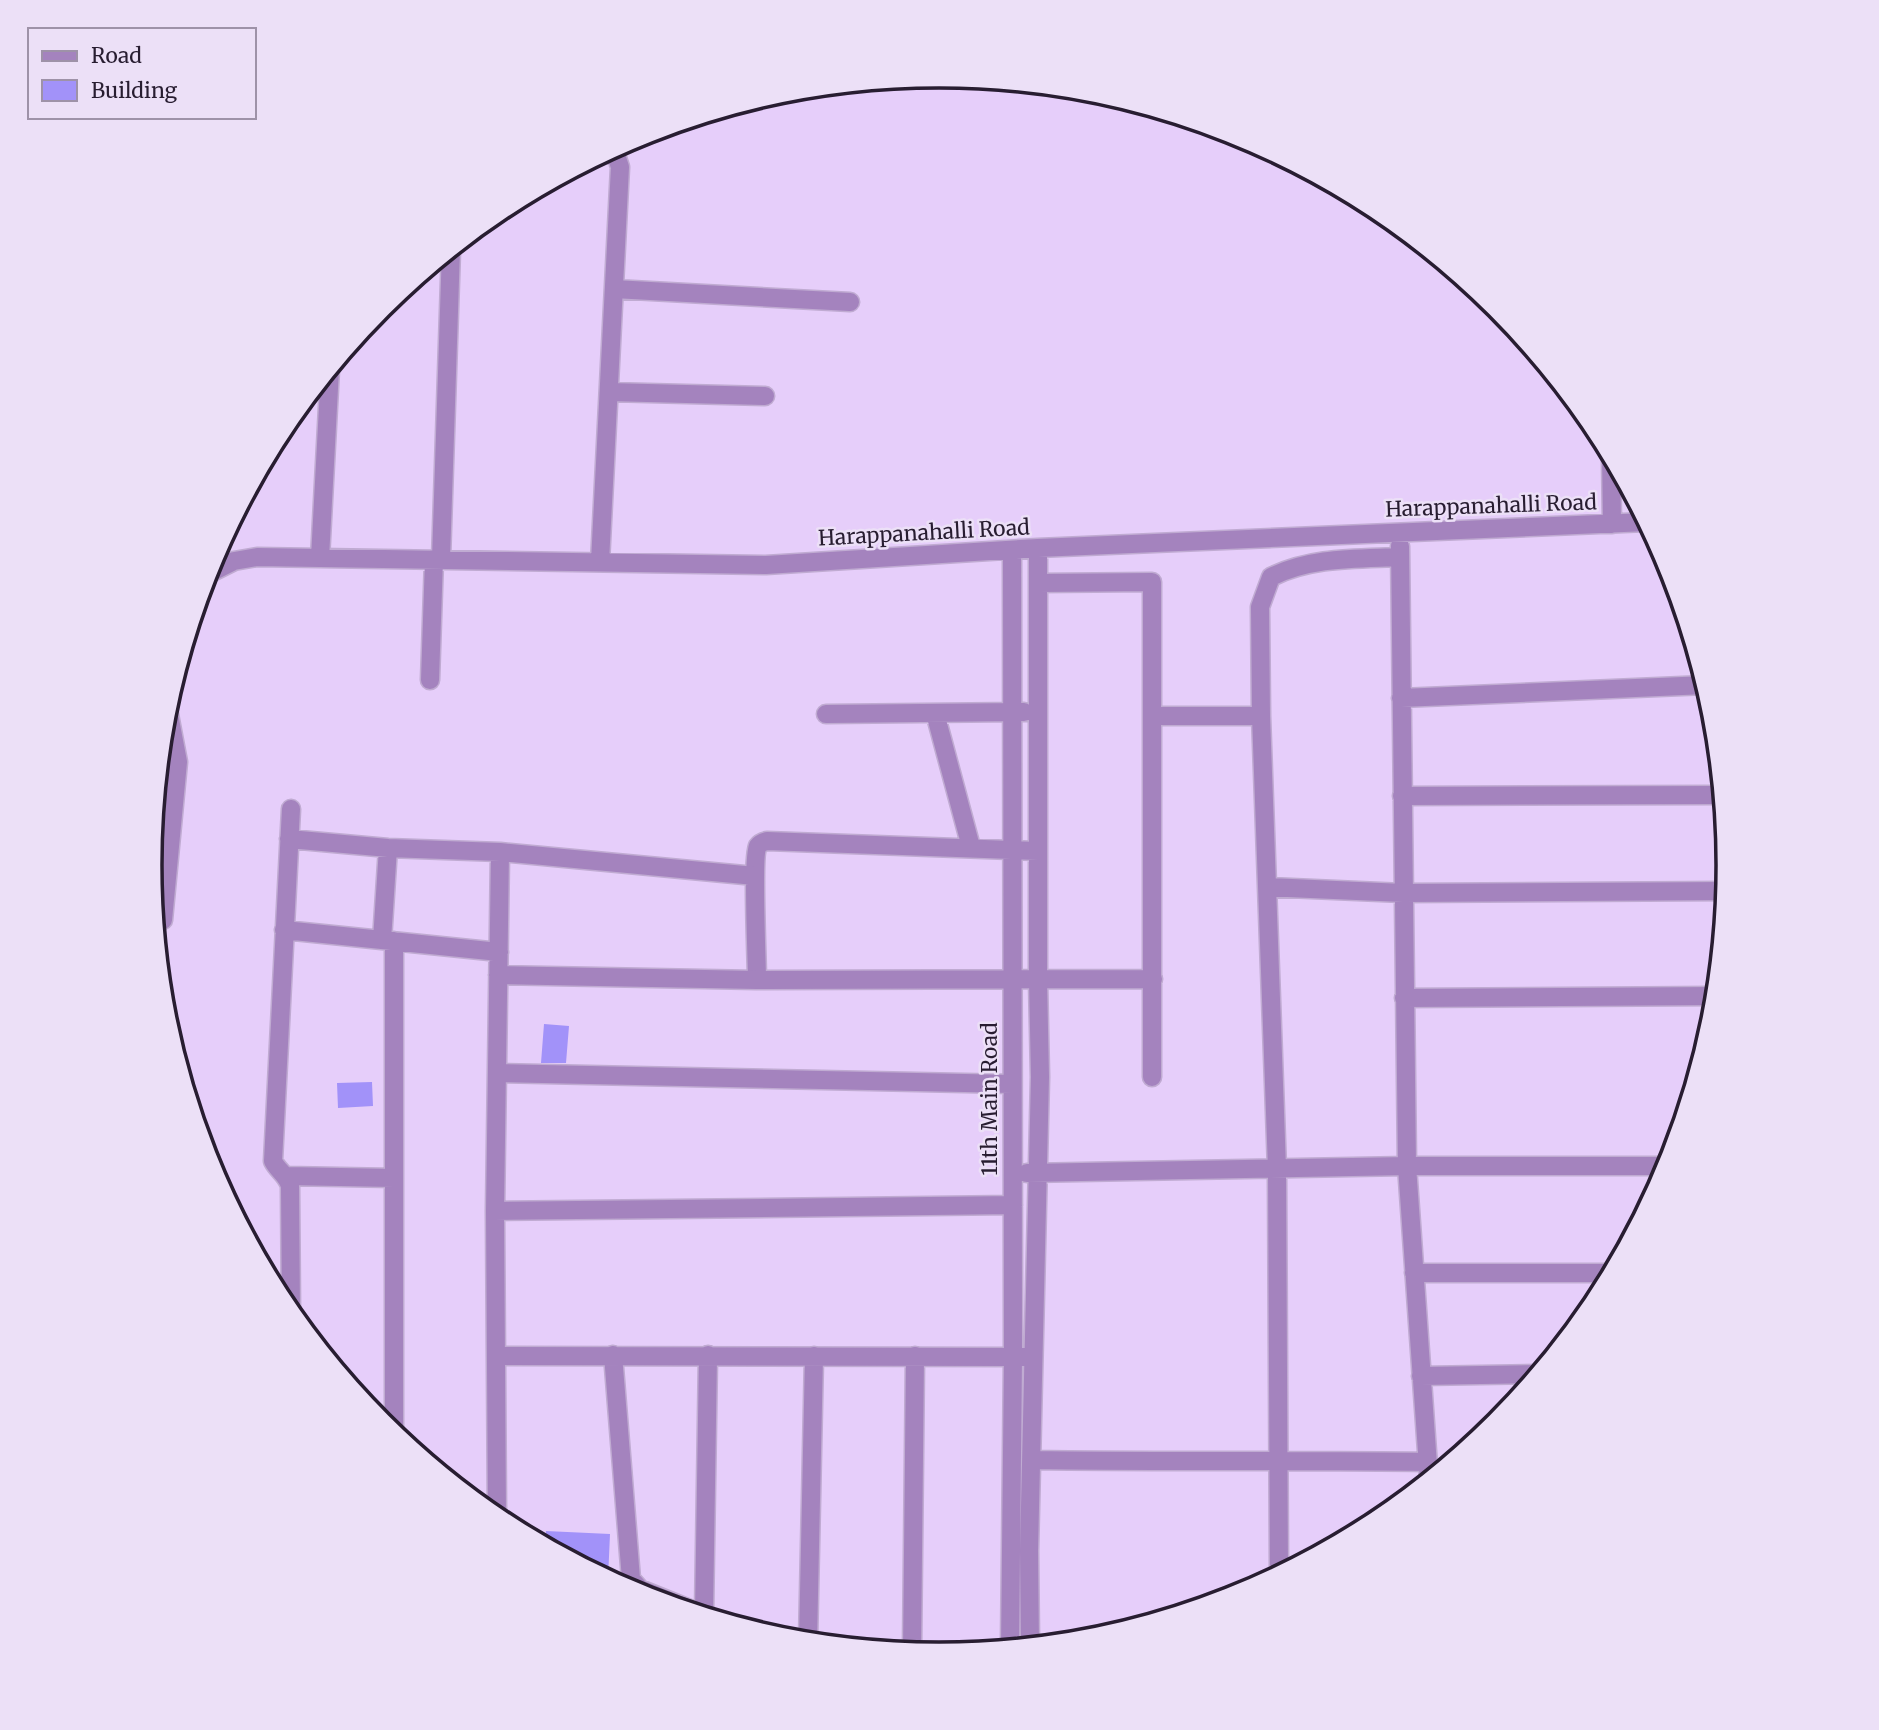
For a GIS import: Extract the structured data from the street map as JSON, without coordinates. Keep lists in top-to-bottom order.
{
  "streets": {
    "street": ["Harappanahalli Road", "11th Main Road"]
  },
  "crossings": [
    ["Harappanahalli Road", "11th Main Road"]
  ],
  "legend": ["Road", "Building"]
}
